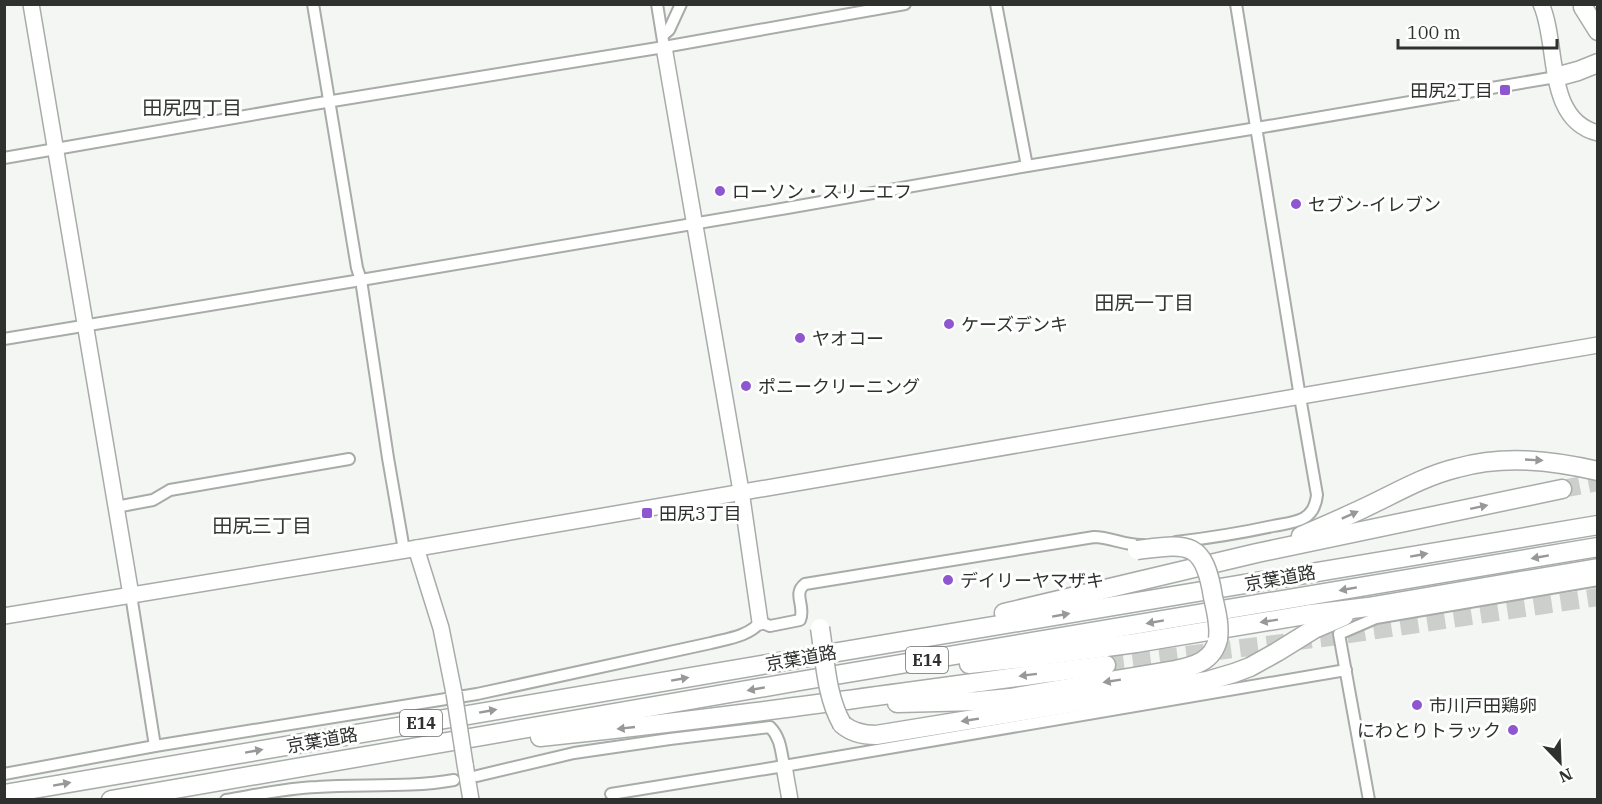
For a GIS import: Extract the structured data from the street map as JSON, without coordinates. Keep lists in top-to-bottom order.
{
  "streets": {
    "highway": ["京葉道路", "E14"]
  },
  "districts": ["田尻四丁目", "田尻一丁目", "田尻三丁目"],
  "places": {
    "transit": ["田尻2丁目", "田尻3丁目"],
    "other": [
      "ローソン・スリーエフ",
      "セブン-イレブン",
      "ケーズデンキ",
      "ヤオコー",
      "ポニークリーニング",
      "デイリーヤマザキ",
      "市川戸田鶏卵",
      "にわとりトラック"
    ]
  },
  "scale_bar": "100 m",
  "north": "bottom right"
}
